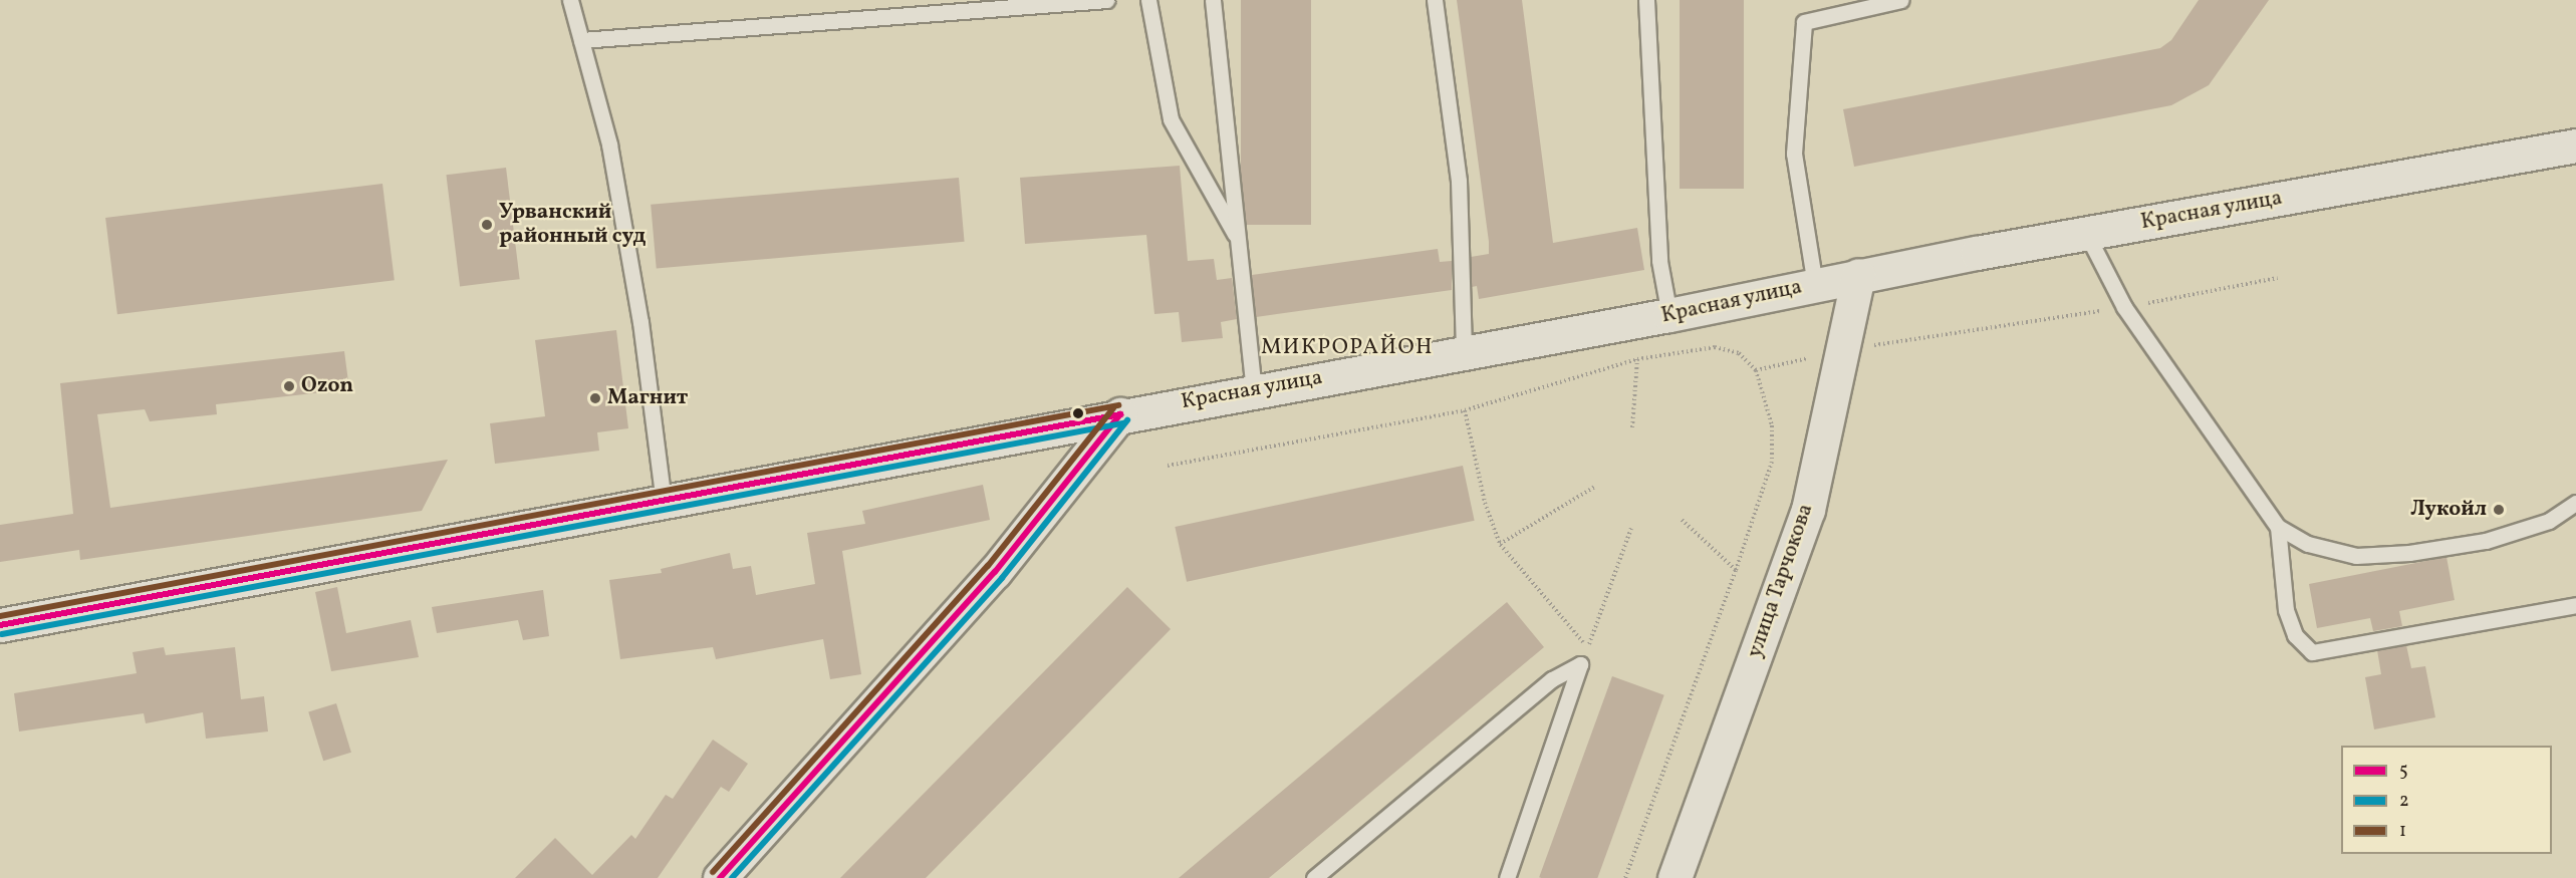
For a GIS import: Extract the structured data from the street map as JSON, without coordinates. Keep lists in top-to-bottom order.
{
  "streets": {
    "street": ["Красная улица", "улица Тарчокова"]
  },
  "crossings": [
    ["Красная улица", "улица Тарчокова"]
  ],
  "districts": ["МИКРОРАЙОН"],
  "places": [
    "Урванский районный суд",
    "Ozon",
    "Магнит",
    "Лукойл"
  ],
  "lines": ["transit line 1", "transit line 5", "transit line 2"],
  "legend": ["5", "2", "1"]
}
